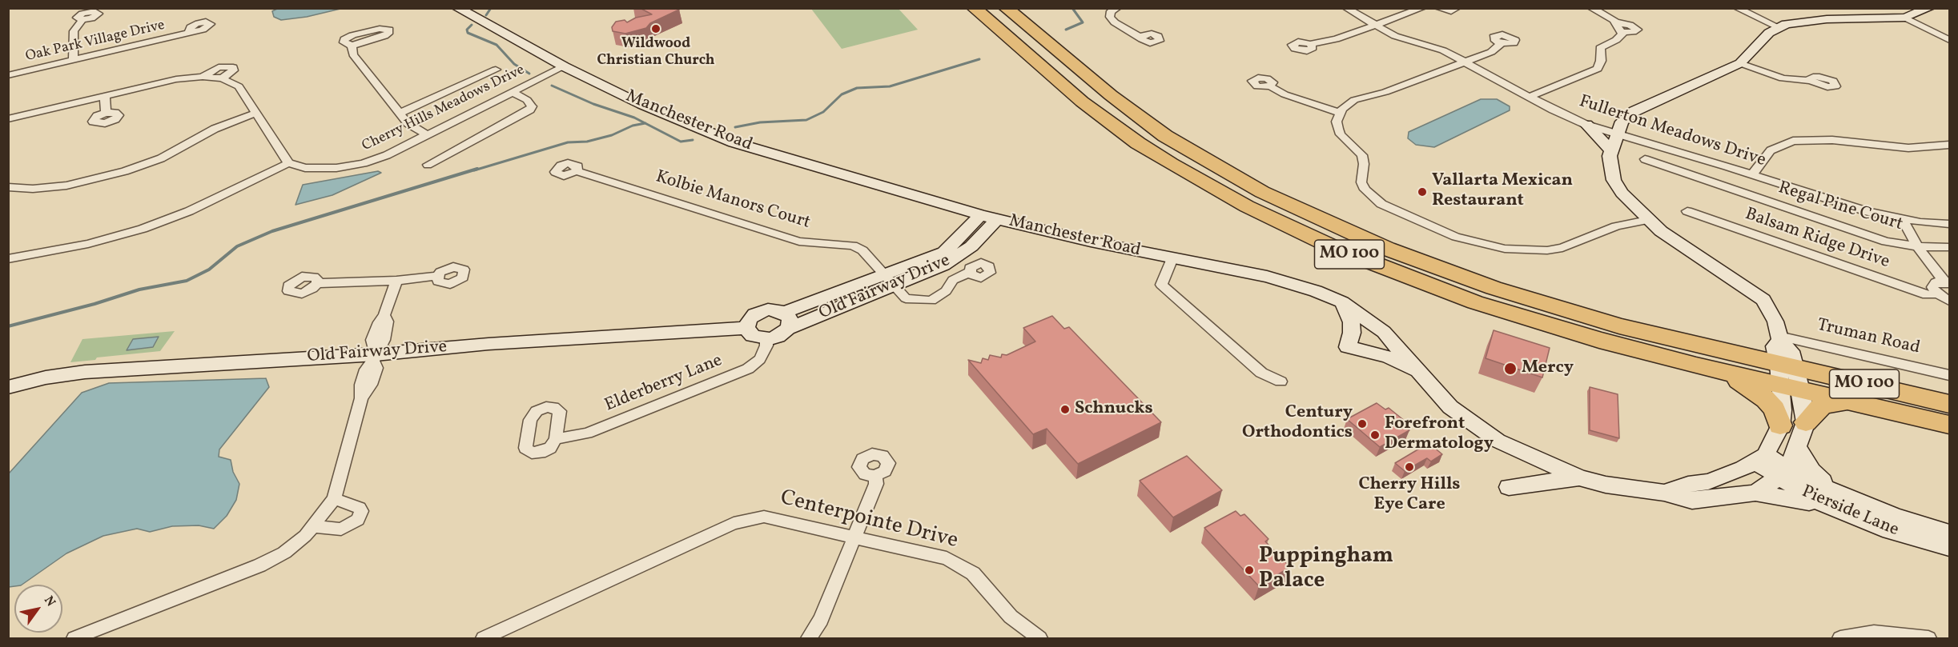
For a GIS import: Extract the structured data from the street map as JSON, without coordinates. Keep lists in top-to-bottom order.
{
  "streets": {
    "highway": ["MO 100"],
    "street": [
      "Oak Park Village Drive",
      "Cherry Hills Meadows Drive",
      "Manchester Road",
      "Fullerton Meadows Drive",
      "Kolbie Manors Court",
      "Regal Pine Court",
      "Balsam Ridge Drive",
      "Old Fairway Drive",
      "Truman Road",
      "Elderberry Lane",
      "Pierside Lane",
      "Centerpointe Drive"
    ]
  },
  "crossings": [
    ["Cherry Hills Meadows Drive", "Manchester Road"],
    ["Manchester Road", "Old Fairway Drive"],
    ["Manchester Road", "Pierside Lane"],
    ["Fullerton Meadows Drive", "Regal Pine Court"],
    ["Kolbie Manors Court", "Old Fairway Drive"],
    ["Regal Pine Court", "Balsam Ridge Drive"],
    ["MO 100", "Truman Road"],
    ["Old Fairway Drive", "Elderberry Lane"]
  ],
  "places": [
    "Wildwood Christian Church",
    "Vallarta Mexican Restaurant",
    "Mercy",
    "Schnucks",
    "Century Orthodontics",
    "Forefront Dermatology",
    "Cherry Hills Eye Care",
    "Puppingham Palace"
  ],
  "north": "top right"
}
